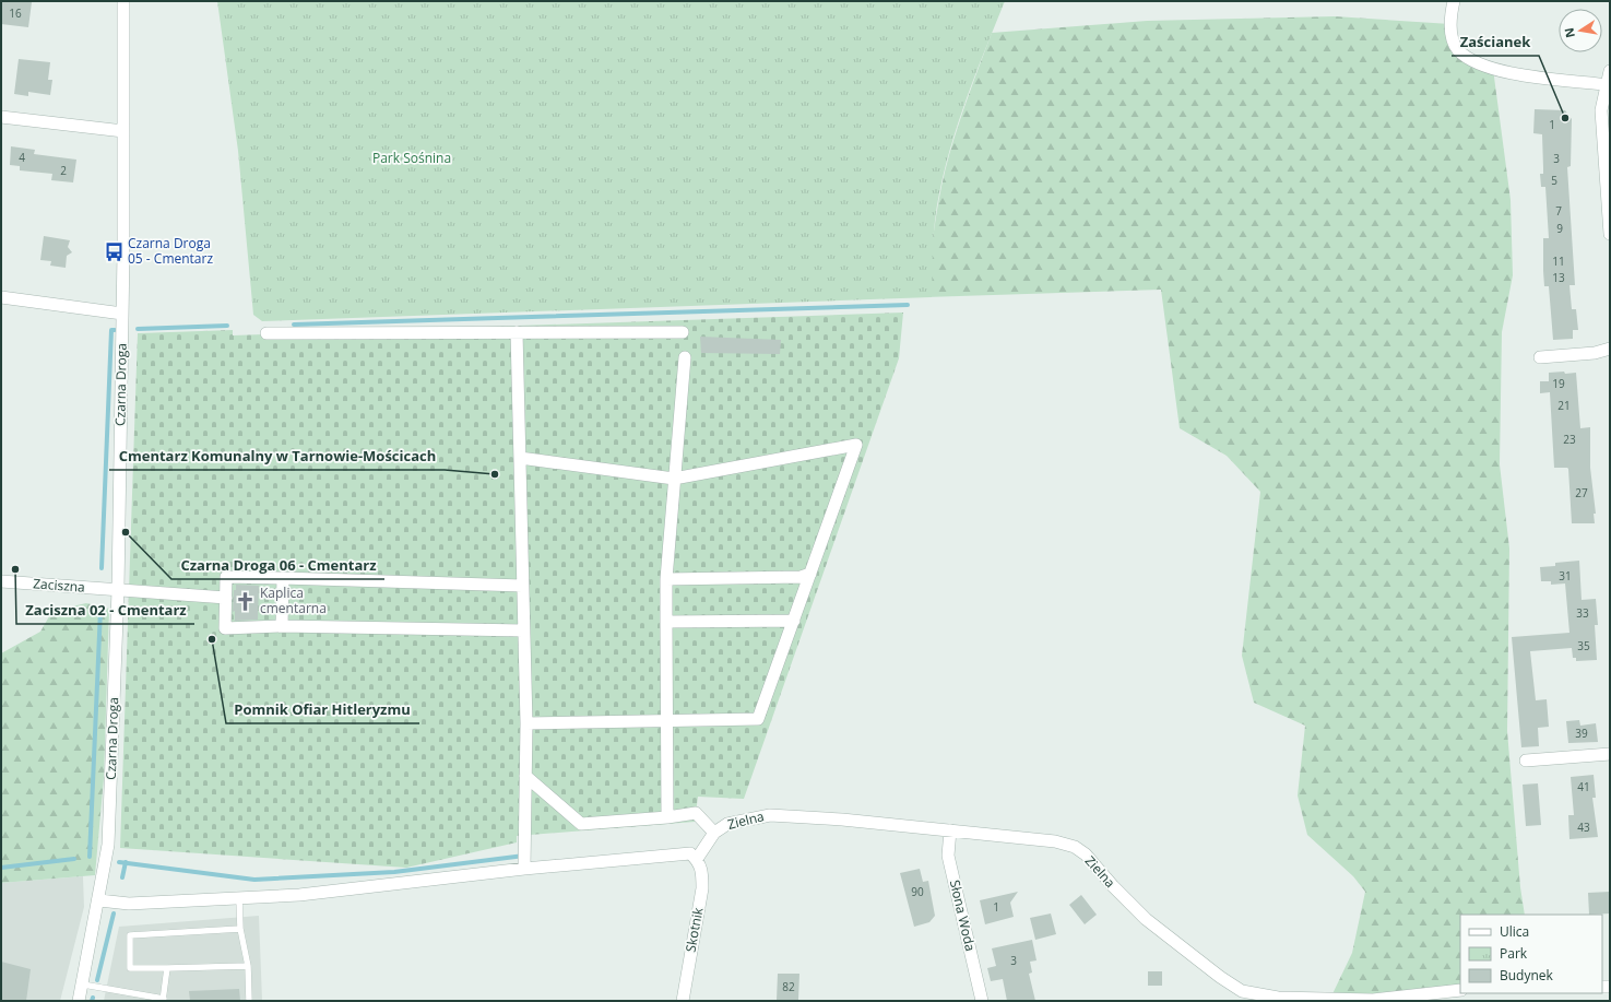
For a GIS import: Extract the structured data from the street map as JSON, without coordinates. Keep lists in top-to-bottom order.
{
  "streets": {
    "street": [
      "Czarna Droga",
      "Zaciszna",
      "Zielna",
      "Słona Woda",
      "Skotnik"
    ]
  },
  "crossings": [
    ["Czarna Droga", "Zaciszna"],
    ["Zielna", "Słona Woda"],
    ["Zielna", "Skotnik"]
  ],
  "parks": ["Park Sośnina"],
  "places": {
    "other": [
      "Zaścianek",
      "Cmentarz Komunalny w Tarnowie-Mościcach",
      "Czarna Droga 06 - Cmentarz",
      "Zaciszna 02 - Cmentarz",
      "Pomnik Ofiar Hitleryzmu"
    ],
    "bus stop": ["Czarna Droga 05 - Cmentarz"],
    "church": ["Kaplica cmentarna"]
  },
  "house_numbers": [
    "16",
    "1",
    "4",
    "3",
    "2",
    "5",
    "7",
    "9",
    "11",
    "13",
    "19",
    "21",
    "23",
    "27",
    "31",
    "33",
    "35",
    "39",
    "41",
    "43",
    "90",
    "1",
    "3",
    "82"
  ],
  "legend": ["Ulica", "Park", "Budynek"],
  "north": "left"
}
